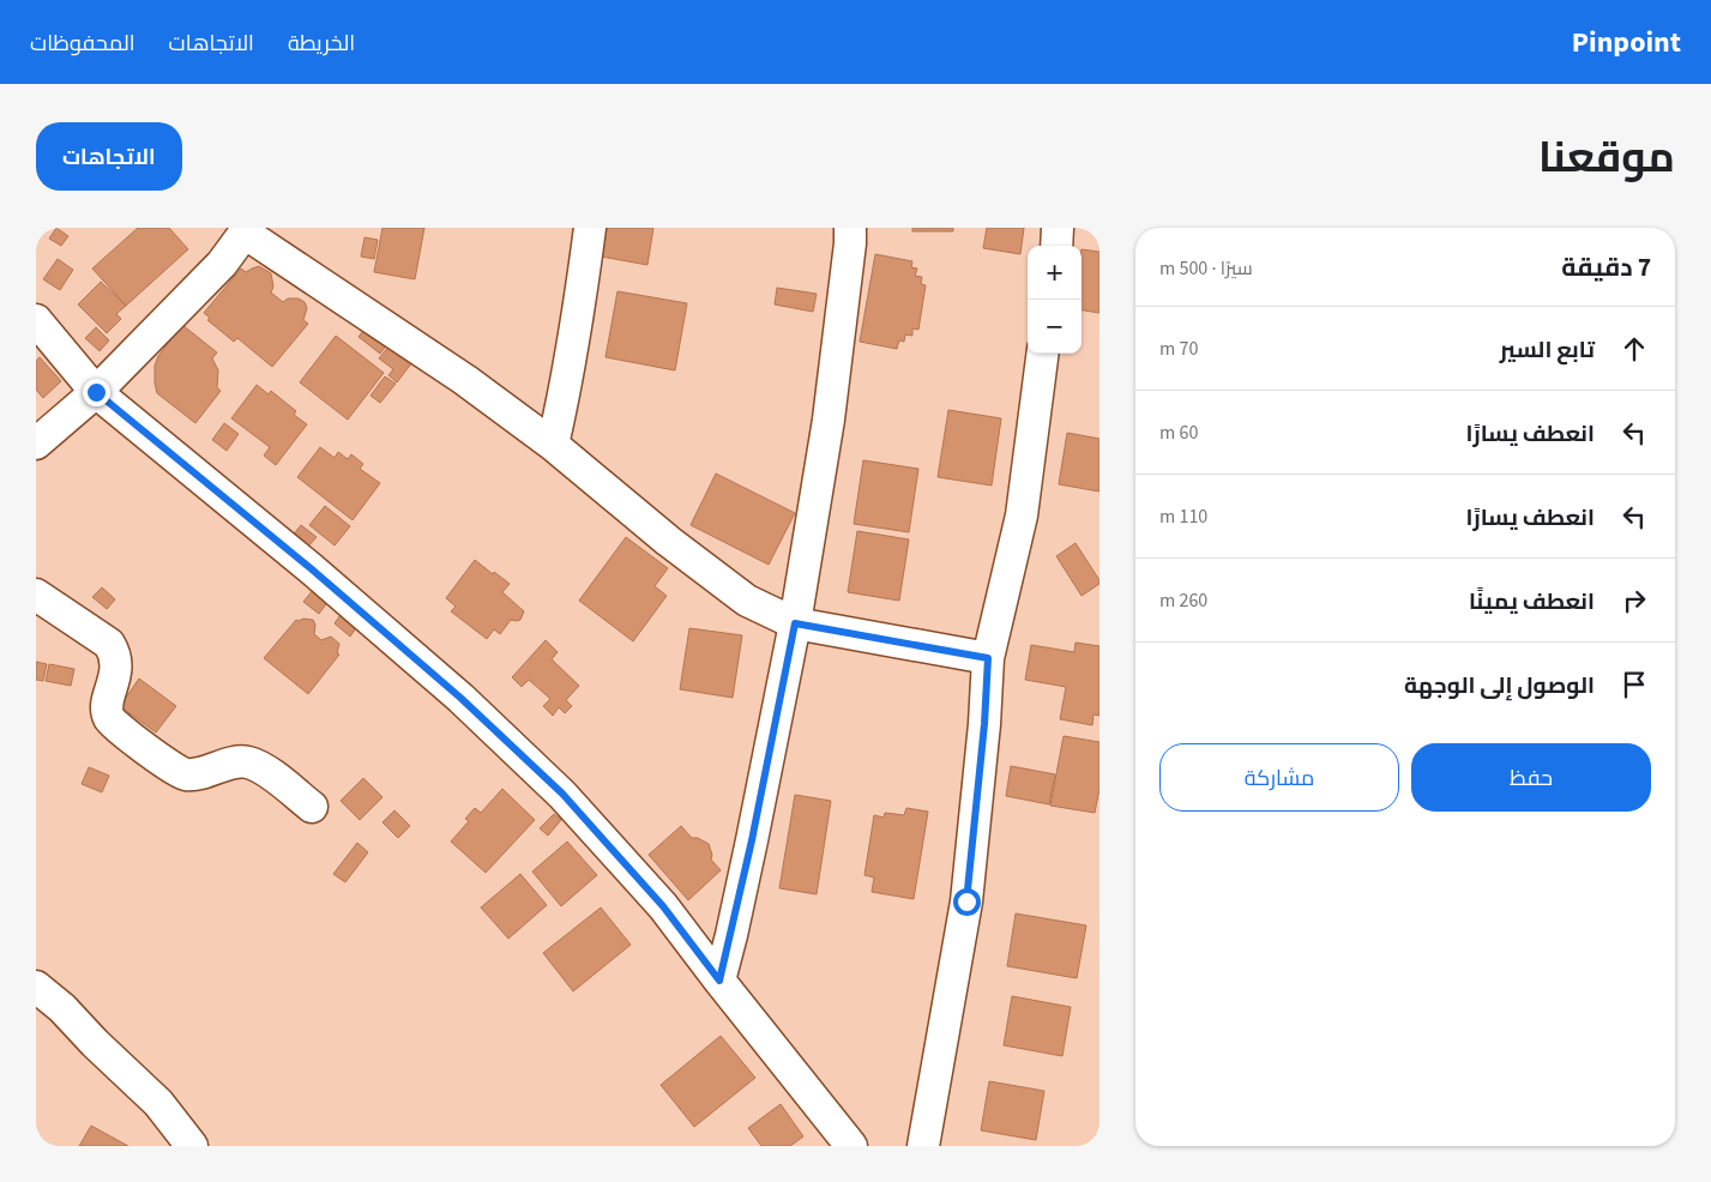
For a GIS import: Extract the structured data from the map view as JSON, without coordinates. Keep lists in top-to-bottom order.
{
  "page": {
    "header": "Pinpoint",
    "nav": ["الخريطة", "الاتجاهات", "المحفوظات"],
    "title": "موقعنا",
    "buttons": [
      "الاتجاهات",
      ["حفظ", "مشاركة"]
    ],
    "heading": ["7 دقيقة", "سيرًا · 500 m"],
    "map_buttons": ["+", "−"],
    "list": [
      ["تابع السير", "70 m"],
      ["انعطف يسارًا", "60 m"],
      ["انعطف يسارًا", "110 m"],
      ["انعطف يمينًا", "260 m"],
      "الوصول إلى الوجهة"
    ]
  }
}
